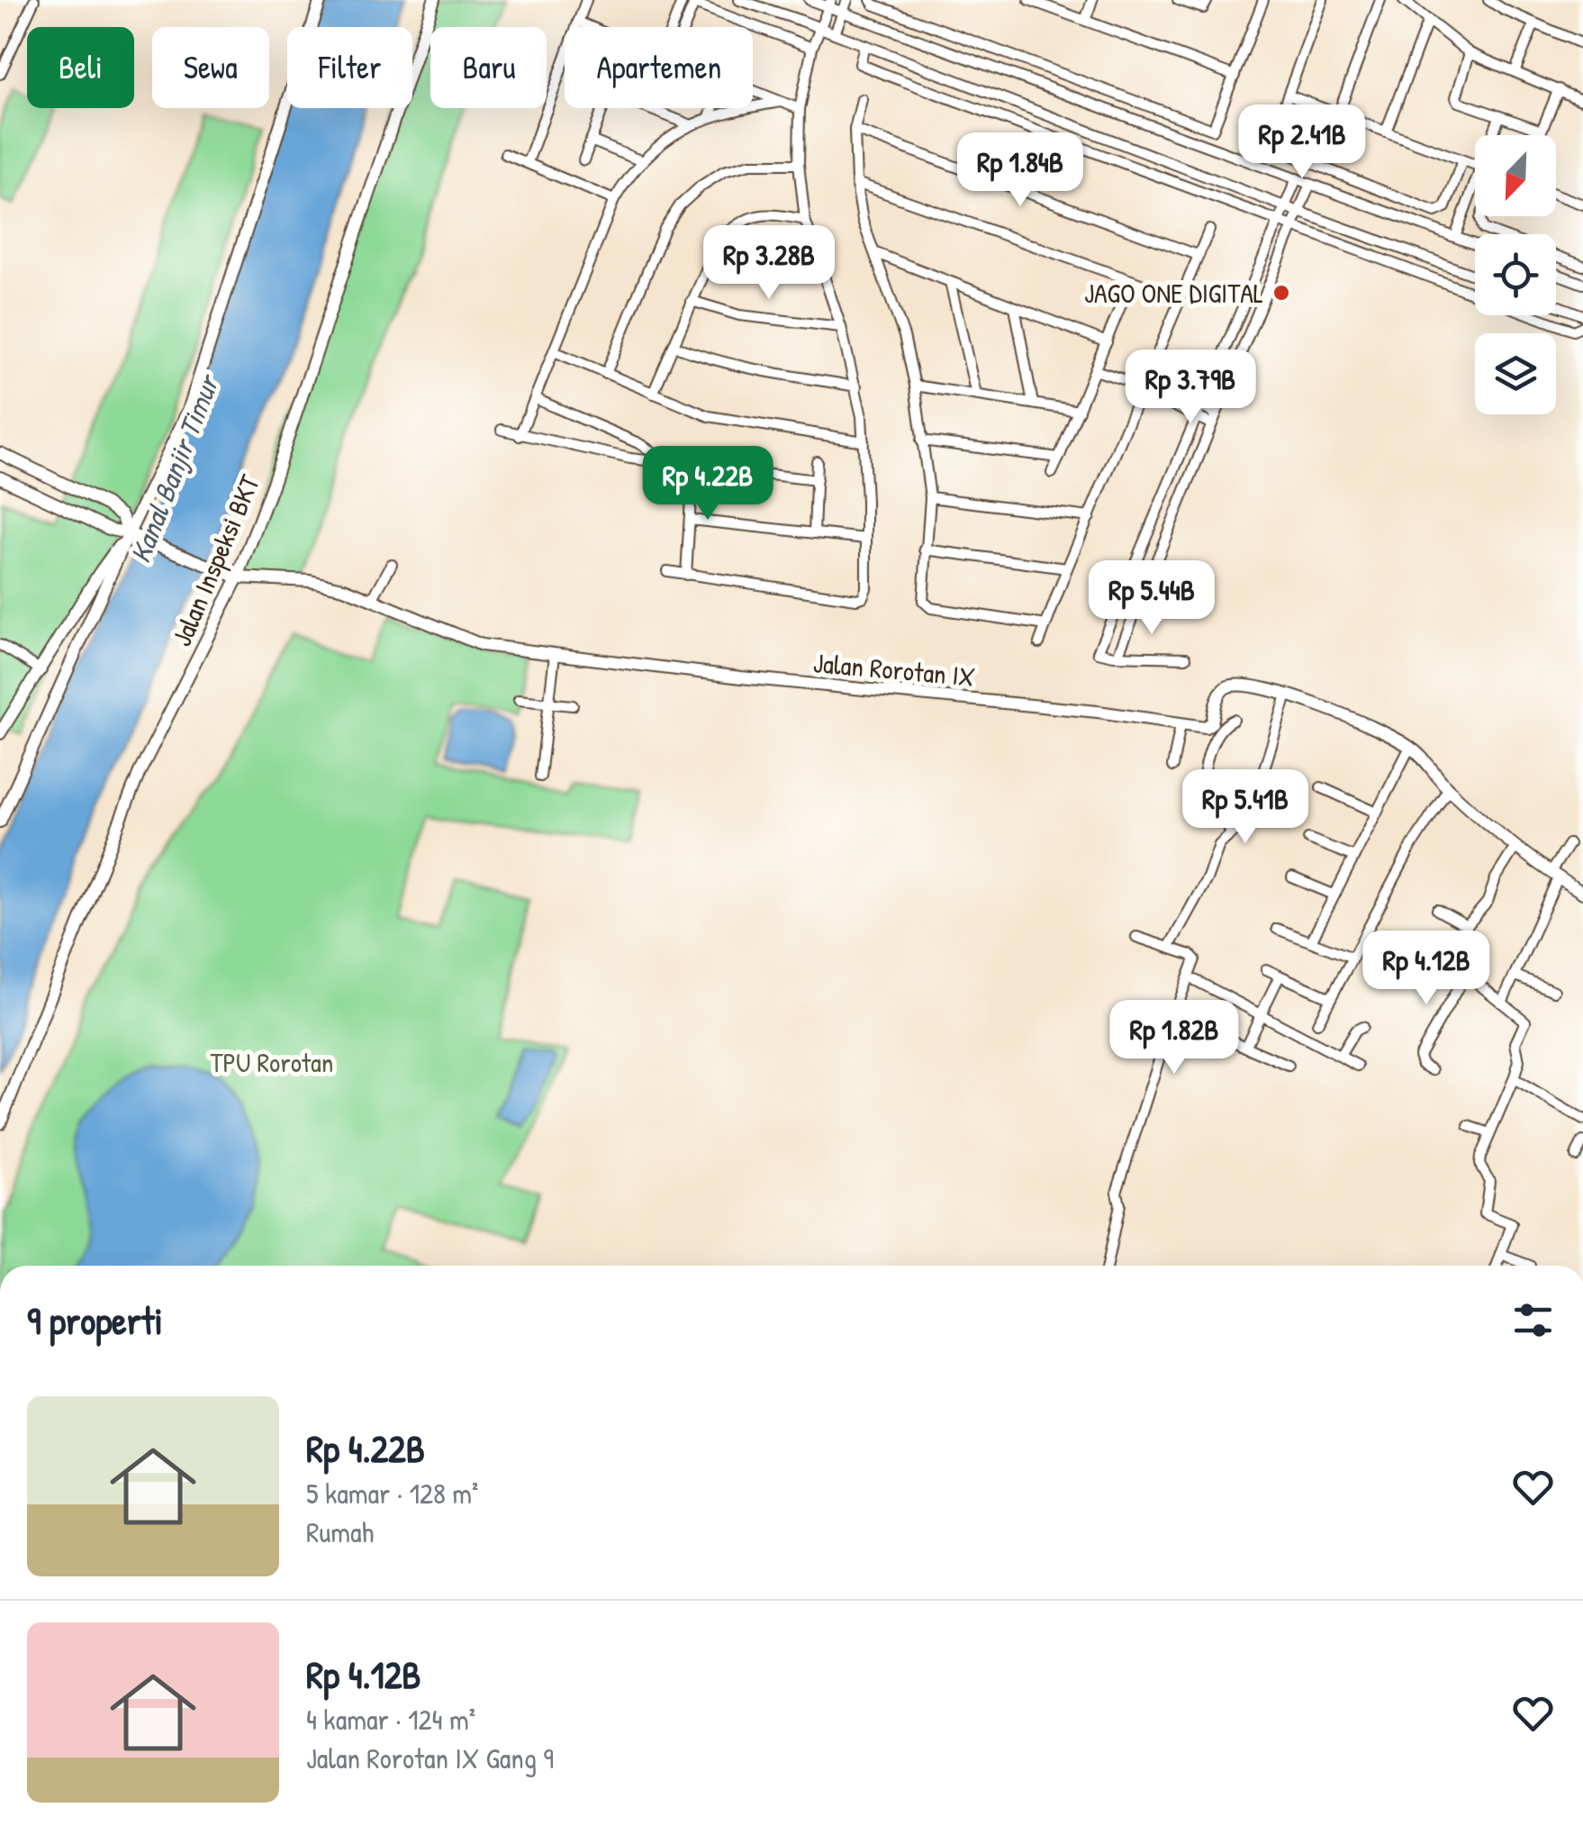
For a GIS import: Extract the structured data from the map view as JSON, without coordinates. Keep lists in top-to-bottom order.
{
  "streets": {
    "street": ["Jalan Inspeksi BKT", "Jalan Rorotan IX"]
  },
  "crossings": [
    ["Jalan Inspeksi BKT", "Jalan Rorotan IX"]
  ],
  "water": ["Kanal Banjir Timur"],
  "parks": ["TPU Rorotan"],
  "places": ["JAGO ONE DIGITAL"],
  "north": "bottom left",
  "page": {
    "chip": [
      "Beli",
      "Sewa",
      "Filter",
      "Baru",
      "Apartemen"
    ],
    "price": [
      "Rp 2.41B",
      "Rp 1.84B",
      "Rp 3.28B",
      "Rp 3.79B",
      "Rp 4.22B",
      "Rp 5.44B",
      "Rp 5.41B",
      "Rp 4.12B",
      "Rp 1.82B"
    ],
    "heading": "9 properti",
    "list": [
      {
        "name": "Rp 4.22B",
        "note": "5 kamar · 128 m² · Rumah"
      },
      {
        "name": "Rp 4.12B",
        "note": "4 kamar · 124 m² · Jalan Rorotan IX Gang 9"
      }
    ]
  }
}
